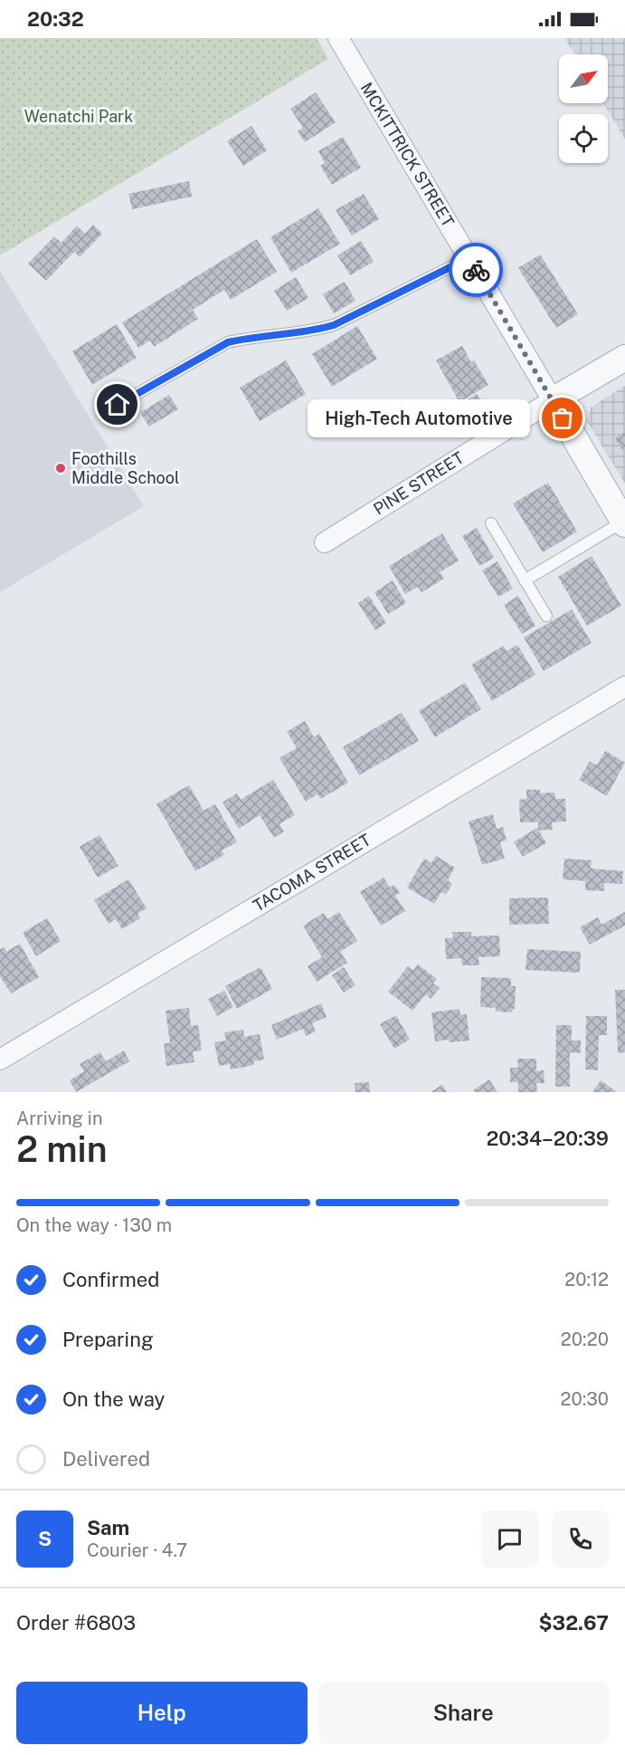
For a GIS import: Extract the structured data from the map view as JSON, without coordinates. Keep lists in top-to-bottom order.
{
  "streets": {
    "street": ["MCKITTRICK STREET", "PINE STREET", "TACOMA STREET"]
  },
  "crossings": [
    ["MCKITTRICK STREET", "PINE STREET"]
  ],
  "parks": ["Wenatchi Park"],
  "places": ["High-Tech Automotive", "Foothills Middle School"],
  "north": "top right",
  "page": {
    "status": "20:32",
    "bubble": "High-Tech Automotive",
    "heading": ["2 min", "Arriving in", "20:34–20:39"],
    "panel": [
      "Sam",
      "Courier · 4.7",
      "Order #6803",
      "$32.67"
    ],
    "bar": "On the way · 130 m",
    "list": [
      ["Confirmed", "20:12"],
      ["Preparing", "20:20"],
      ["On the way", "20:30"],
      "Delivered"
    ],
    "round": "S",
    "buttons": ["Help", "Share"]
  }
}
